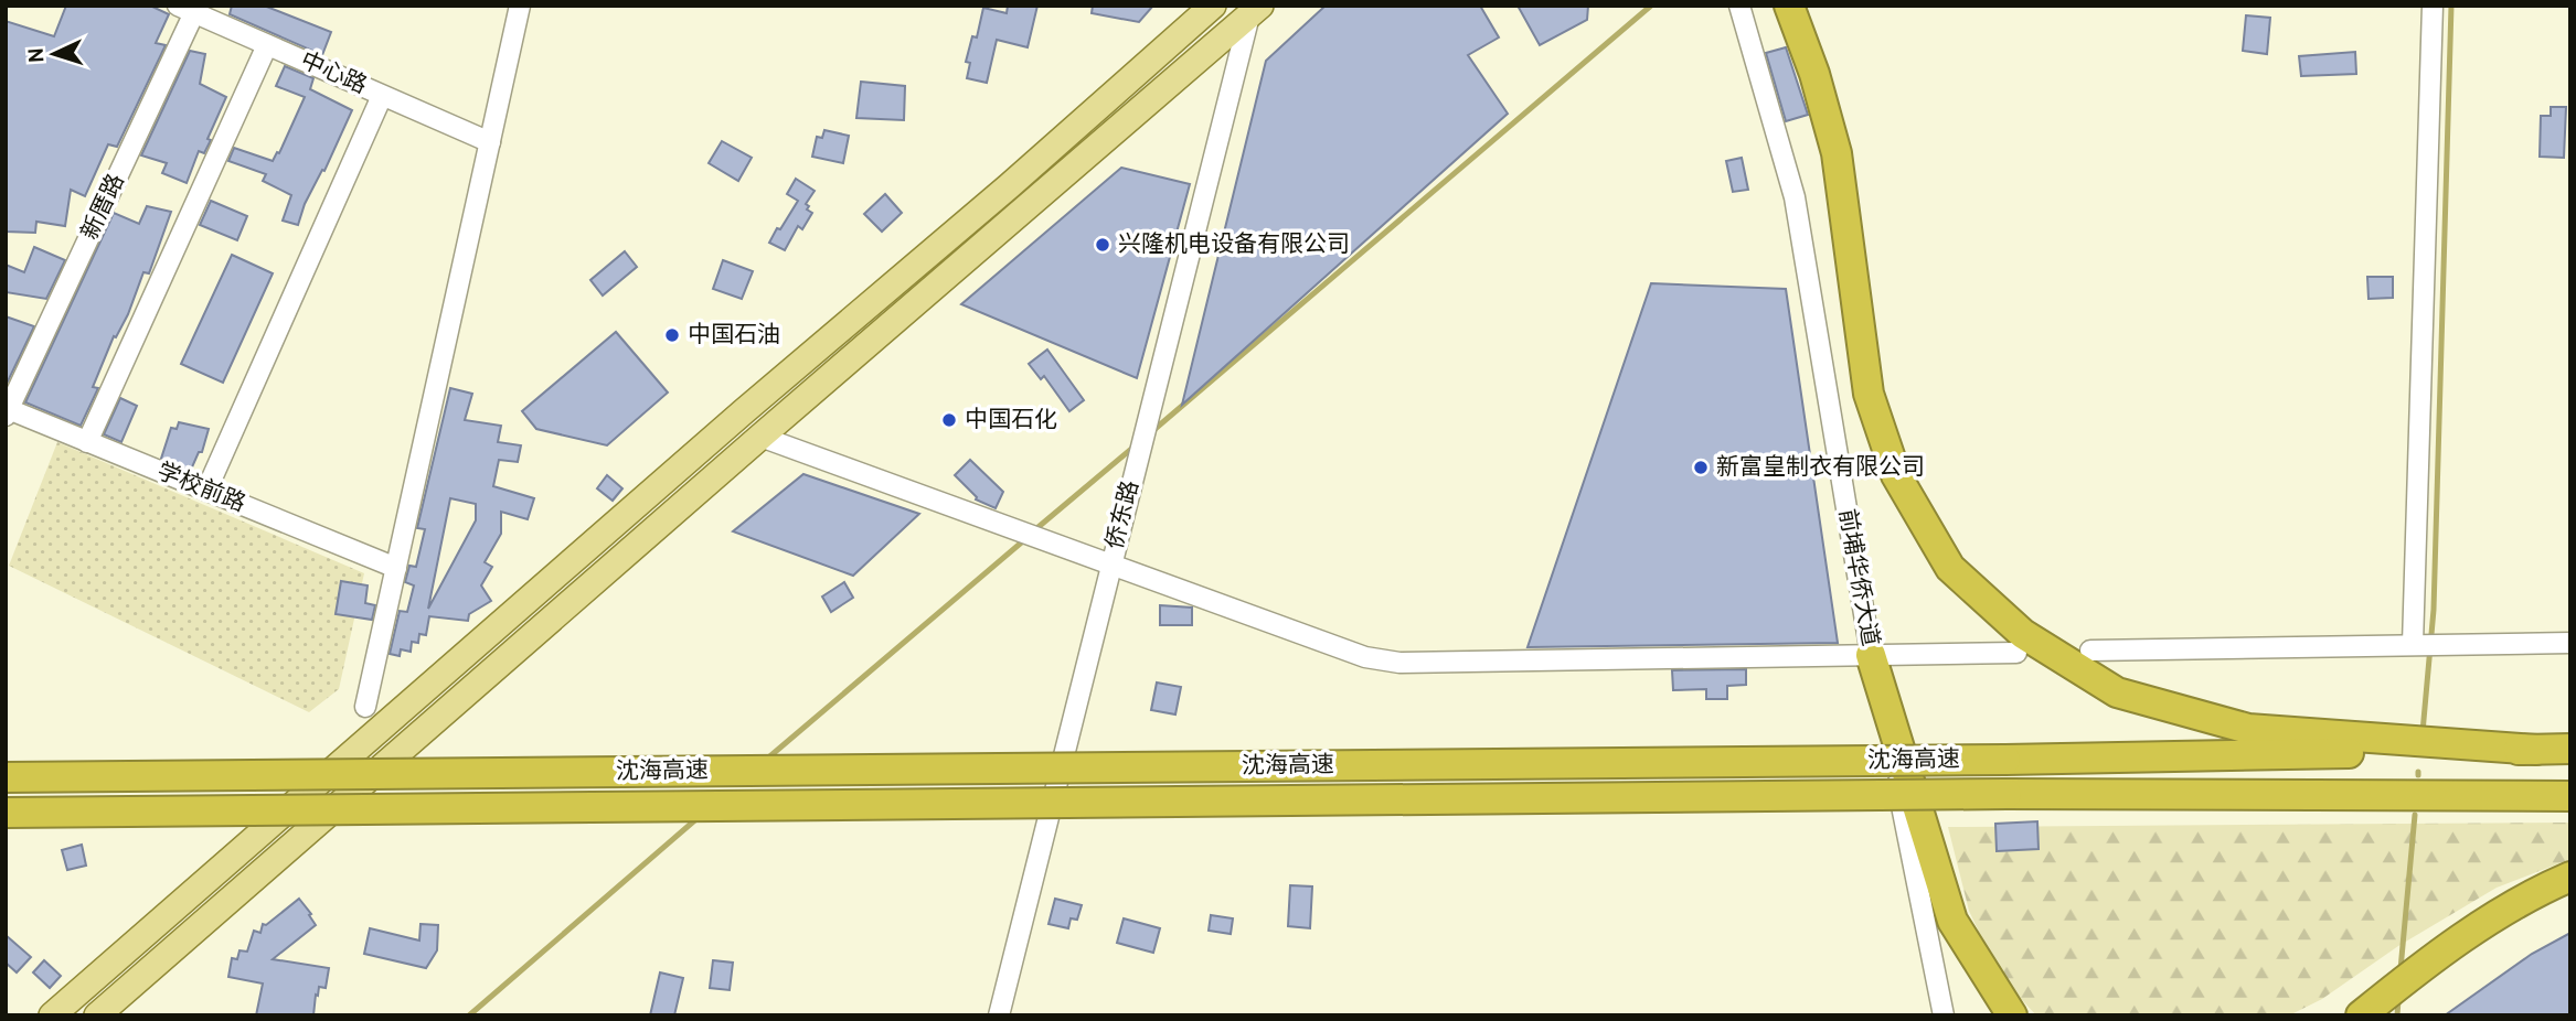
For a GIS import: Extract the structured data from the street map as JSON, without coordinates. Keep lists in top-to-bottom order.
{
  "streets": {
    "highway": ["沈海高速"],
    "street": [
      "中心路",
      "新厝路",
      "学校前路",
      "侨东路",
      "前埔华侨大道"
    ]
  },
  "crossings": [
    ["中心路", "新厝路"],
    ["新厝路", "学校前路"]
  ],
  "places": [
    "兴隆机电设备有限公司",
    "中国石油",
    "中国石化",
    "新富皇制衣有限公司"
  ],
  "north": "left"
}
